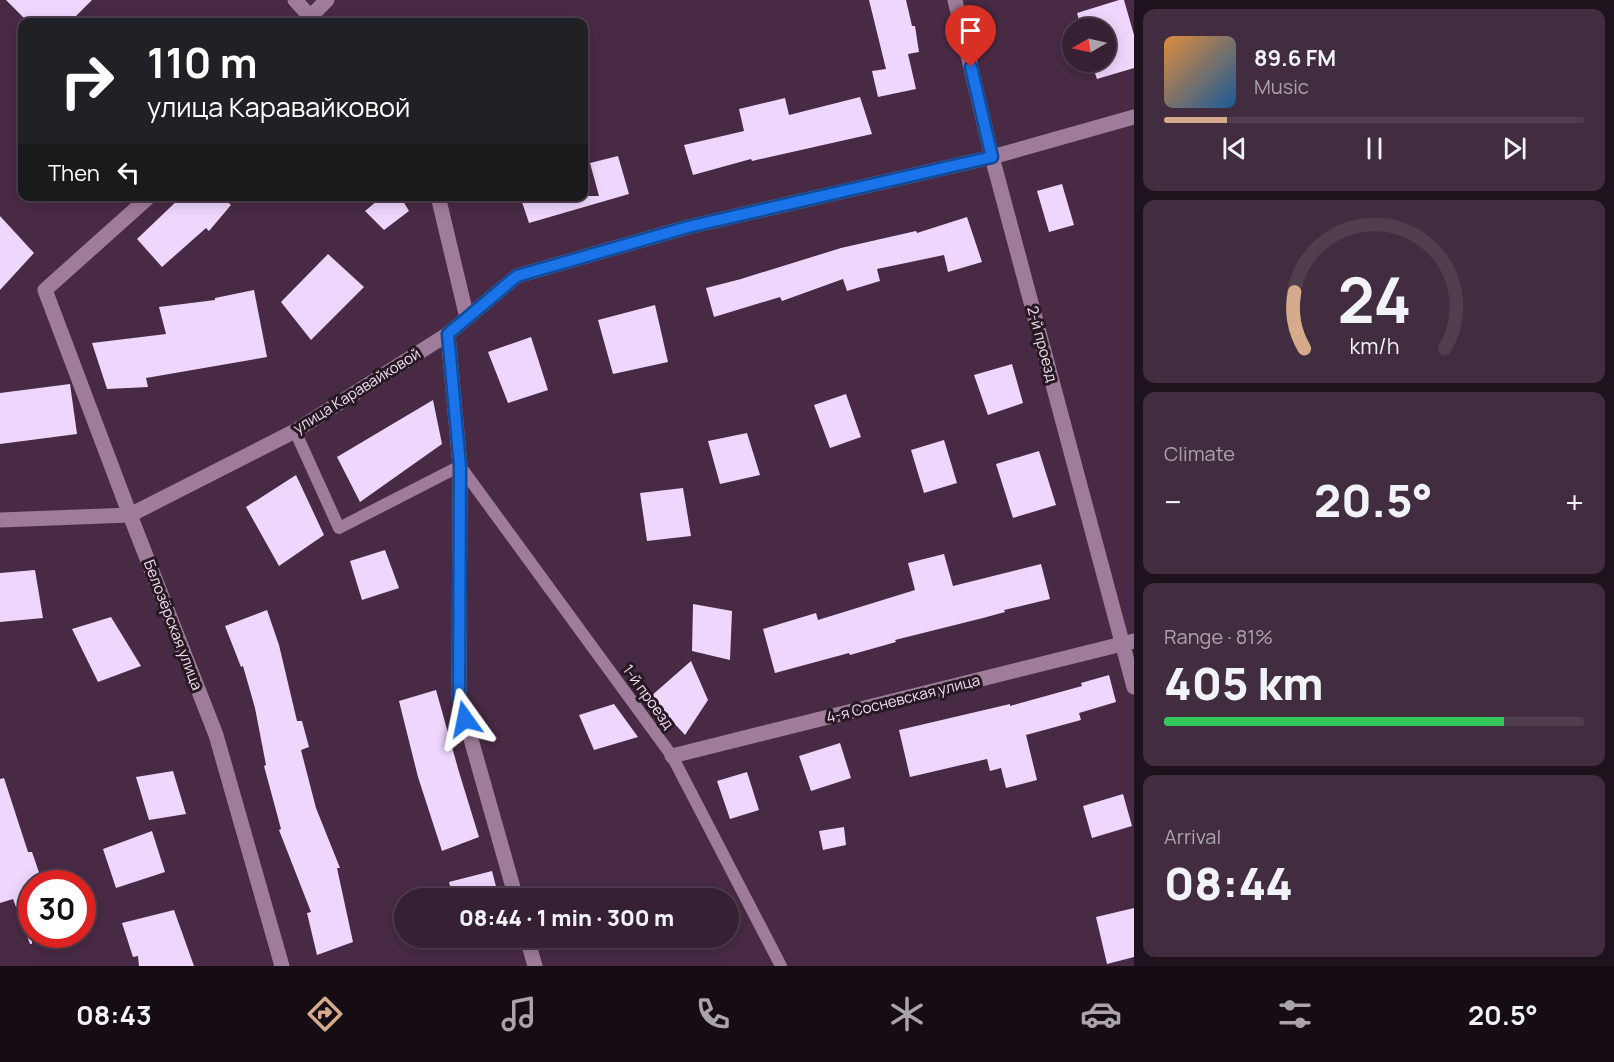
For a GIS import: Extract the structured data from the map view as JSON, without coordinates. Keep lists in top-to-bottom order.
{
  "streets": {
    "street": [
      "2-й проезд",
      "улица Каравайковой",
      "Белозёрская улица",
      "4-я Сосневская улица"
    ],
    "lane": ["1-й проезд"]
  },
  "crossings": [
    ["2-й проезд", "улица Каравайковой"],
    ["2-й проезд", "4-я Сосневская улица"],
    ["улица Каравайковой", "Белозёрская улица"],
    ["1-й проезд", "4-я Сосневская улица"]
  ],
  "north": "left",
  "page": {
    "turn": ["110 m", "улица Каравайковой"],
    "song": ["89.6 FM", "Music"],
    "then": "Then",
    "tile": [
      "Climate",
      ["Range · 81%", "405 km"],
      ["Arrival", "08:44"]
    ],
    "heat": ["−", "20.5°", "+"],
    "limit": "30",
    "trip": "08:44 · 1 min · 300 m",
    "tabs": ["08:43", "20.5°"],
    "gauge": ["24", "km/h"]
  }
}
